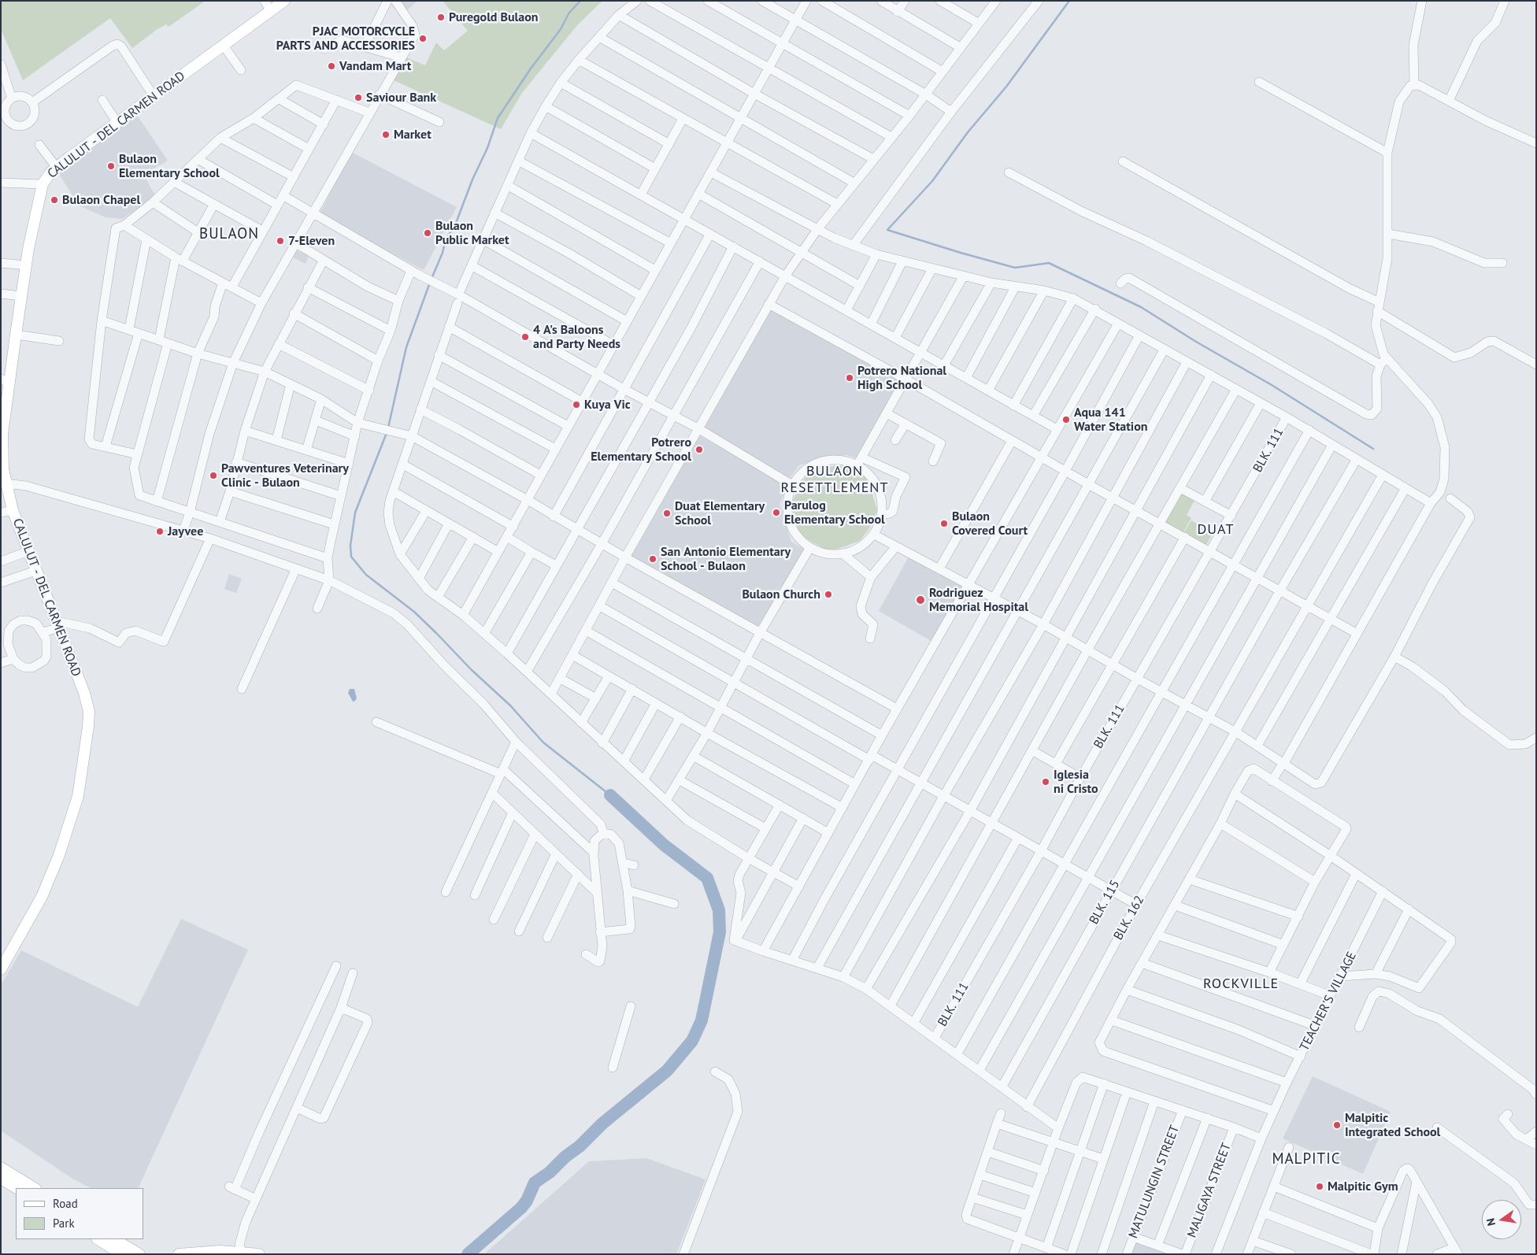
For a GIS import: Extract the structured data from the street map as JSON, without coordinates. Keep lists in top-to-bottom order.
{
  "streets": {
    "main road": ["CALULUT - DEL CARMEN ROAD"],
    "street": [
      "BLK. 111",
      "BLK. 115",
      "BLK. 162",
      "TEACHER'S VILLAGE",
      "MATULUNGIN STREET",
      "MALIGAYA STREET"
    ]
  },
  "districts": [
    "BULAON",
    "BULAON RESETTLEMENT",
    "DUAT",
    "ROCKVILLE",
    "MALPITIC"
  ],
  "places": [
    "Puregold Bulaon",
    "PJAC MOTORCYCLE PARTS AND ACCESSORIES",
    "Vandam Mart",
    "Saviour Bank",
    "Market",
    "Bulaon Elementary School",
    "Bulaon Chapel",
    "Bulaon Public Market",
    "7-Eleven",
    "4 A's Baloons and Party Needs",
    "Potrero National High School",
    "Kuya Vic",
    "Aqua 141 Water Station",
    "Potrero Elementary School",
    "Pawventures Veterinary Clinic - Bulaon",
    "Parulog Elementary School",
    "Duat Elementary School",
    "Bulaon Covered Court",
    "Jayvee",
    "San Antonio Elementary School - Bulaon",
    "Bulaon Church",
    "Rodriguez Memorial Hospital",
    "Iglesia ni Cristo",
    "Malpitic Integrated School",
    "Malpitic Gym"
  ],
  "legend": ["Road", "Park"],
  "north": "left"
}
